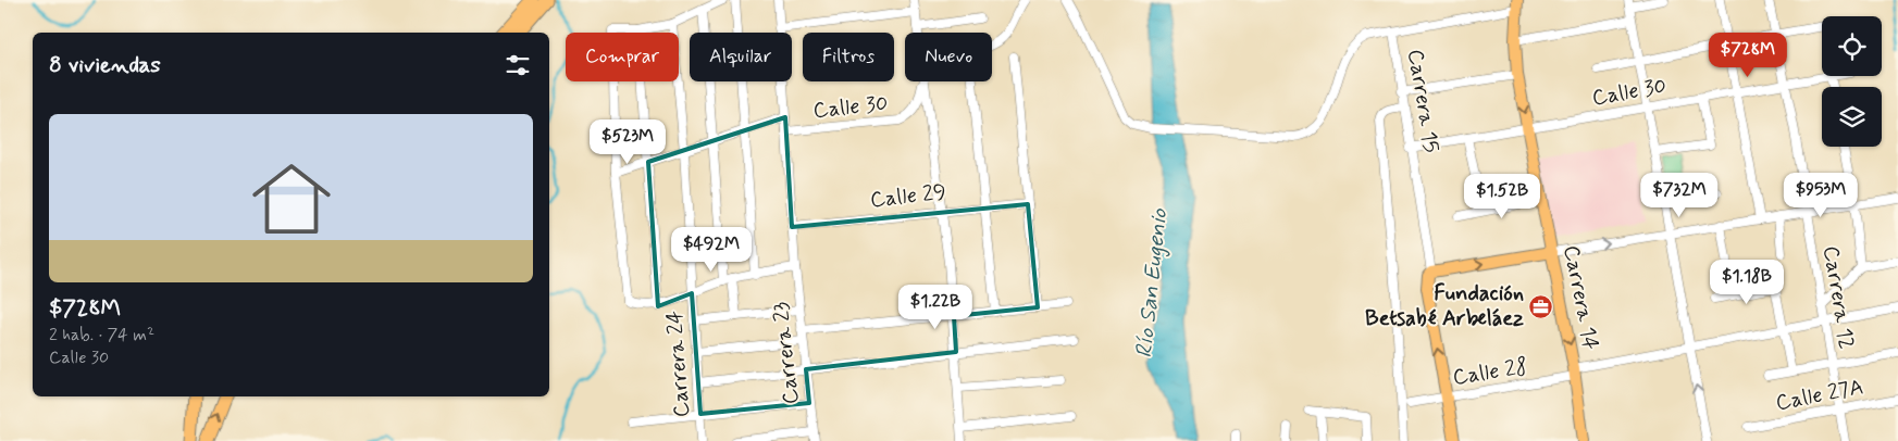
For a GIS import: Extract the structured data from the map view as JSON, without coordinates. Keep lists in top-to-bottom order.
{
  "streets": {
    "main road": ["Carrera 15", "Carrera 14"],
    "street": [
      "Calle 30",
      "Calle 29",
      "Carrera 12",
      "Carrera 23",
      "Carrera 24",
      "Calle 28",
      "Calle 27A"
    ]
  },
  "crossings": [
    ["Calle 30", "Carrera 15"],
    ["Calle 30", "Carrera 14"],
    ["Calle 30", "Carrera 12"],
    ["Calle 30", "Carrera 23"],
    ["Calle 30", "Carrera 24"],
    ["Carrera 15", "Calle 28"],
    ["Calle 29", "Carrera 23"],
    ["Carrera 14", "Calle 28"],
    ["Carrera 12", "Calle 28"],
    ["Carrera 12", "Calle 27A"]
  ],
  "one_way": ["Carrera 14"],
  "water": ["Río San Eugenio"],
  "places": {
    "office": ["Fundación Betsabé Arbeláez"]
  },
  "page": {
    "price": [
      "$728M",
      "$523M",
      "$732M",
      "$953M",
      "$1.52B",
      "$492M",
      "$1.18B",
      "$1.22B"
    ],
    "chip": [
      "Comprar",
      "Alquilar",
      "Filtros",
      "Nuevo"
    ],
    "heading": "8 viviendas",
    "list": [
      {
        "name": "$728M",
        "note": "2 hab. · 74 m² · Calle 30"
      }
    ]
  }
}
